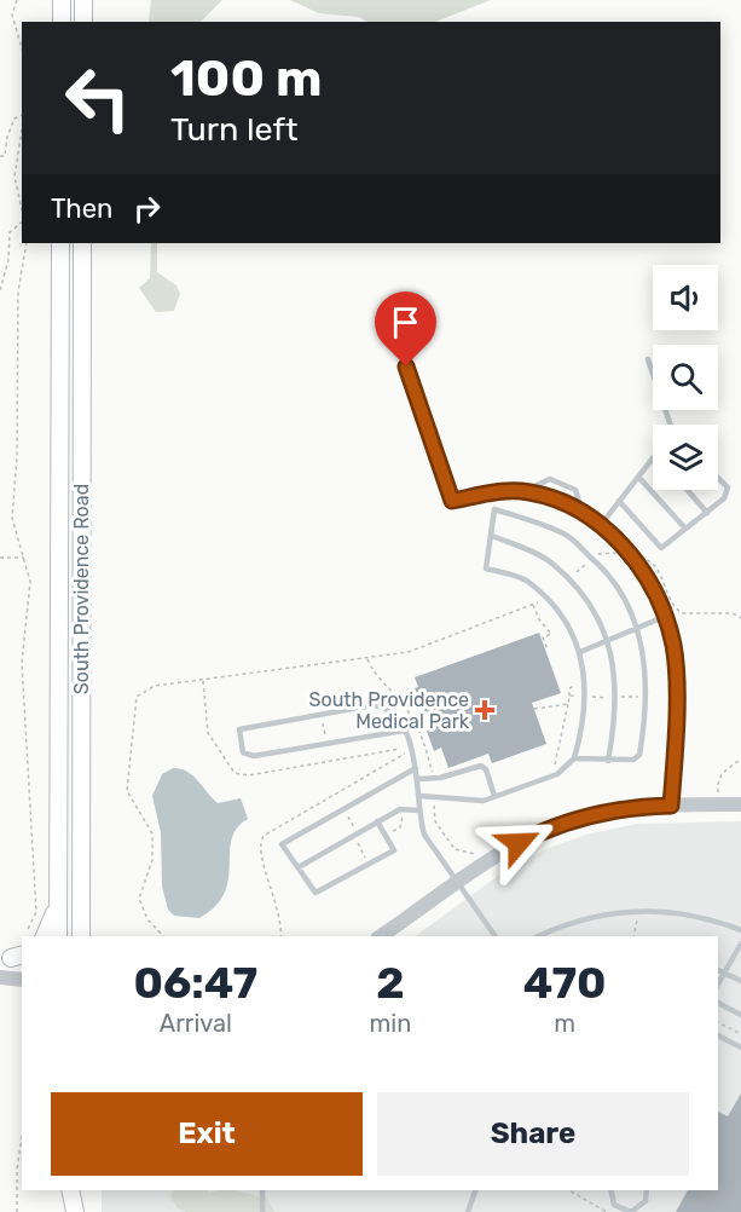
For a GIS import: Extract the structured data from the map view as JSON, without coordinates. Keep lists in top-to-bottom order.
{
  "streets": {
    "main road": ["South Providence Road"]
  },
  "places": {
    "health": ["South Providence Medical Park"]
  },
  "page": {
    "turn": ["100 m", "Turn left"],
    "then": "Then",
    "eta": [
      "06:47",
      "Arrival",
      "2",
      "min",
      "470",
      "m"
    ],
    "buttons": ["Exit", "Share"]
  }
}
